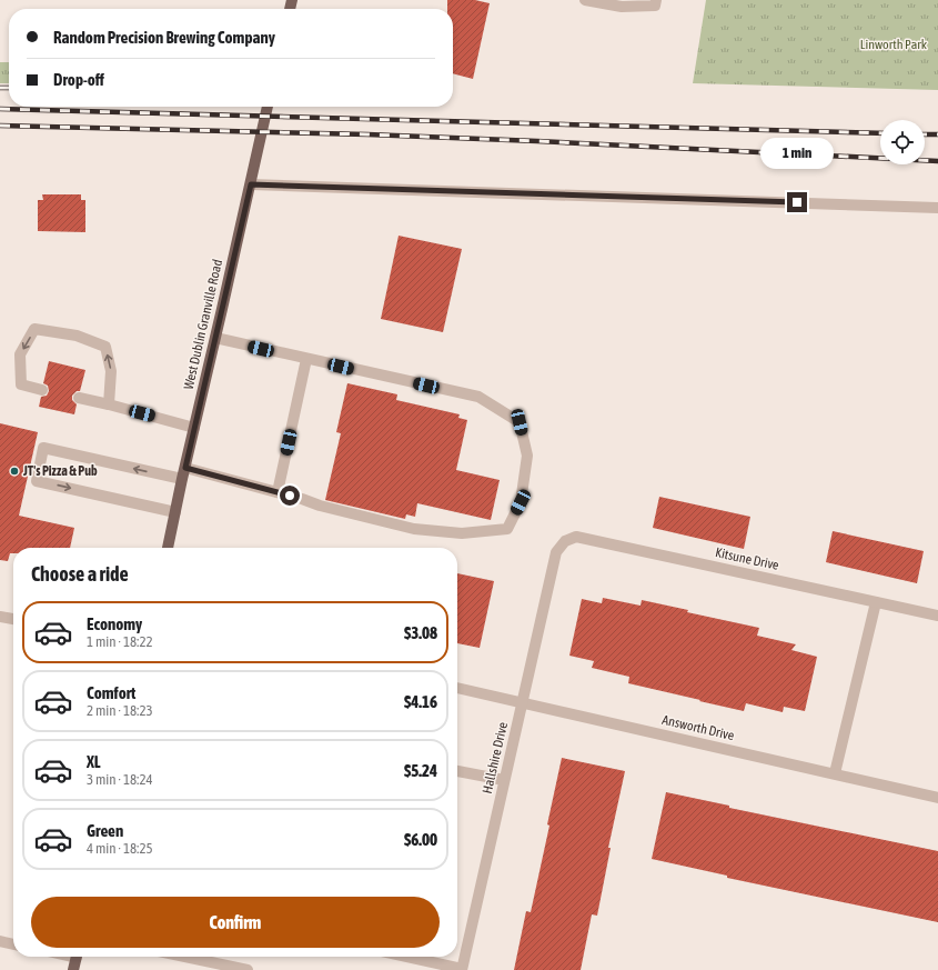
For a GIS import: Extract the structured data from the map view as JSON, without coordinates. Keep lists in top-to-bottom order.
{
  "streets": {
    "main road": ["West Dublin Granville Road"],
    "street": ["Kitsune Drive", "Answorth Drive", "Hallshire Drive"]
  },
  "crossings": [
    ["Kitsune Drive", "Hallshire Drive"],
    ["Answorth Drive", "Hallshire Drive"]
  ],
  "parks": ["Linworth Park"],
  "places": ["JT's Pizza & Pub"],
  "page": {
    "banner": ["Random Precision Brewing Company", "Drop-off"],
    "bubble": "1 min",
    "heading": "Choose a ride",
    "list": [
      {
        "name": "Economy",
        "note": "1 min · 18:22",
        "value": "$3.08"
      },
      {
        "name": "Comfort",
        "note": "2 min · 18:23",
        "value": "$4.16"
      },
      {
        "name": "XL",
        "note": "3 min · 18:24",
        "value": "$5.24"
      },
      {
        "name": "Green",
        "note": "4 min · 18:25",
        "value": "$6.00"
      }
    ],
    "buttons": "Confirm"
  }
}
